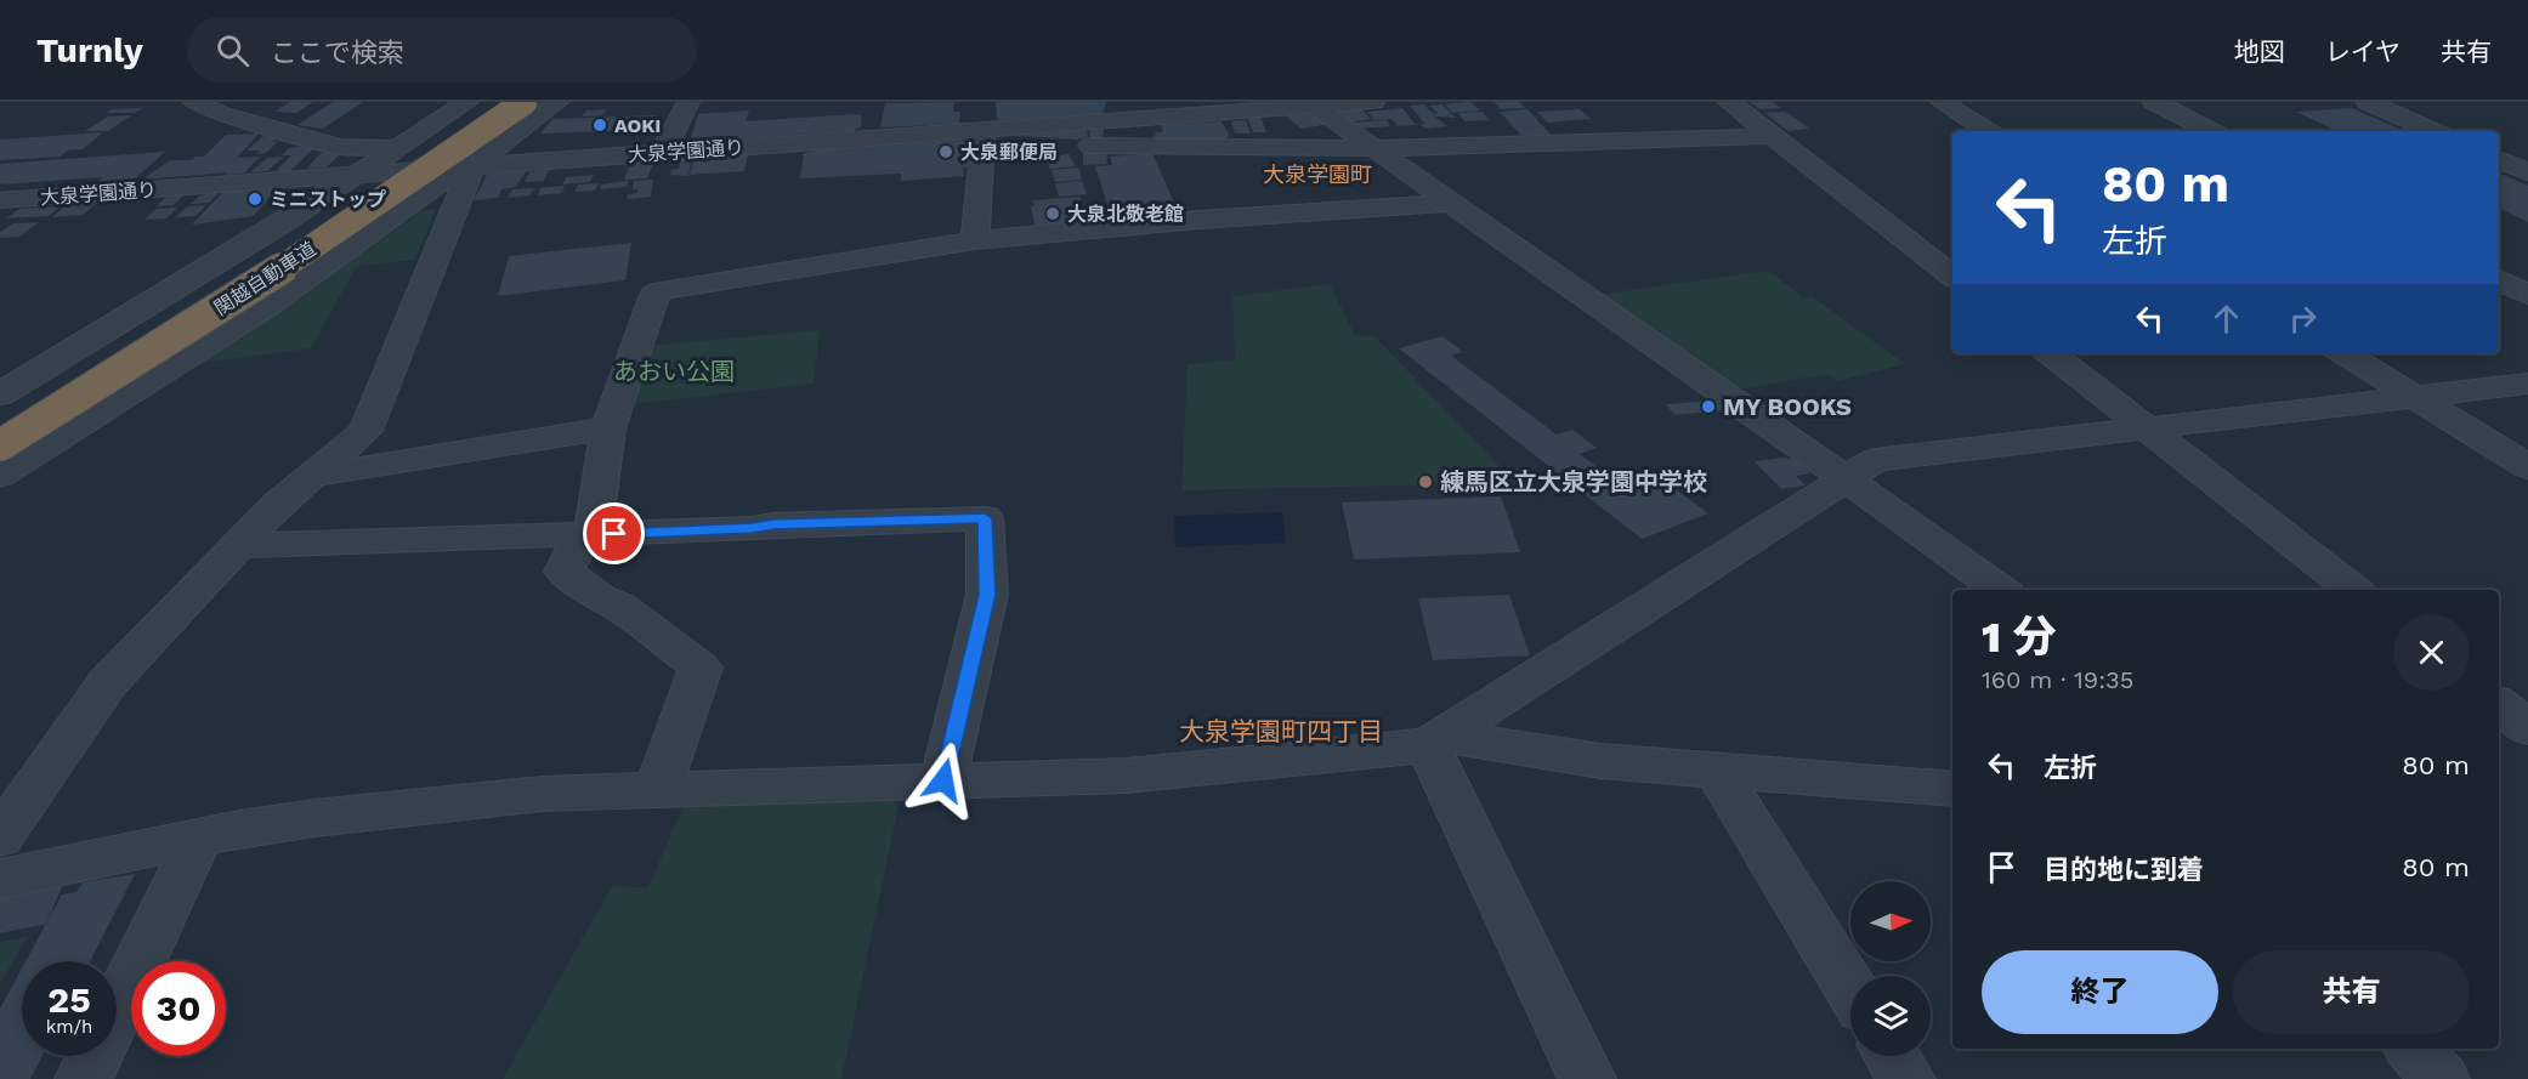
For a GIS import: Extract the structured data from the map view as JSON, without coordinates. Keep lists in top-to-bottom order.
{
  "streets": {
    "highway": ["関越自動車道"],
    "street": ["大泉学園通り"]
  },
  "districts": ["大泉学園町", "大泉学園町四丁目"],
  "parks": ["あおい公園"],
  "places": [
    "AOKI",
    "大泉郵便局",
    "ミニストップ",
    "大泉北敬老館",
    "MY BOOKS",
    "練馬区立大泉学園中学校"
  ],
  "north": "right",
  "page": {
    "header": "Turnly",
    "search": "ここで検索",
    "nav": ["地図", "レイヤ", "共有"],
    "turn": ["80 m", "左折"],
    "heading": ["1 分", "160 m · 19:35"],
    "list": [
      {
        "name": "左折",
        "value": "80 m"
      },
      {
        "name": "目的地に到着",
        "value": "80 m"
      }
    ],
    "buttons": ["終了", "共有"],
    "speed": "25 km/h",
    "limit": "30"
  }
}
